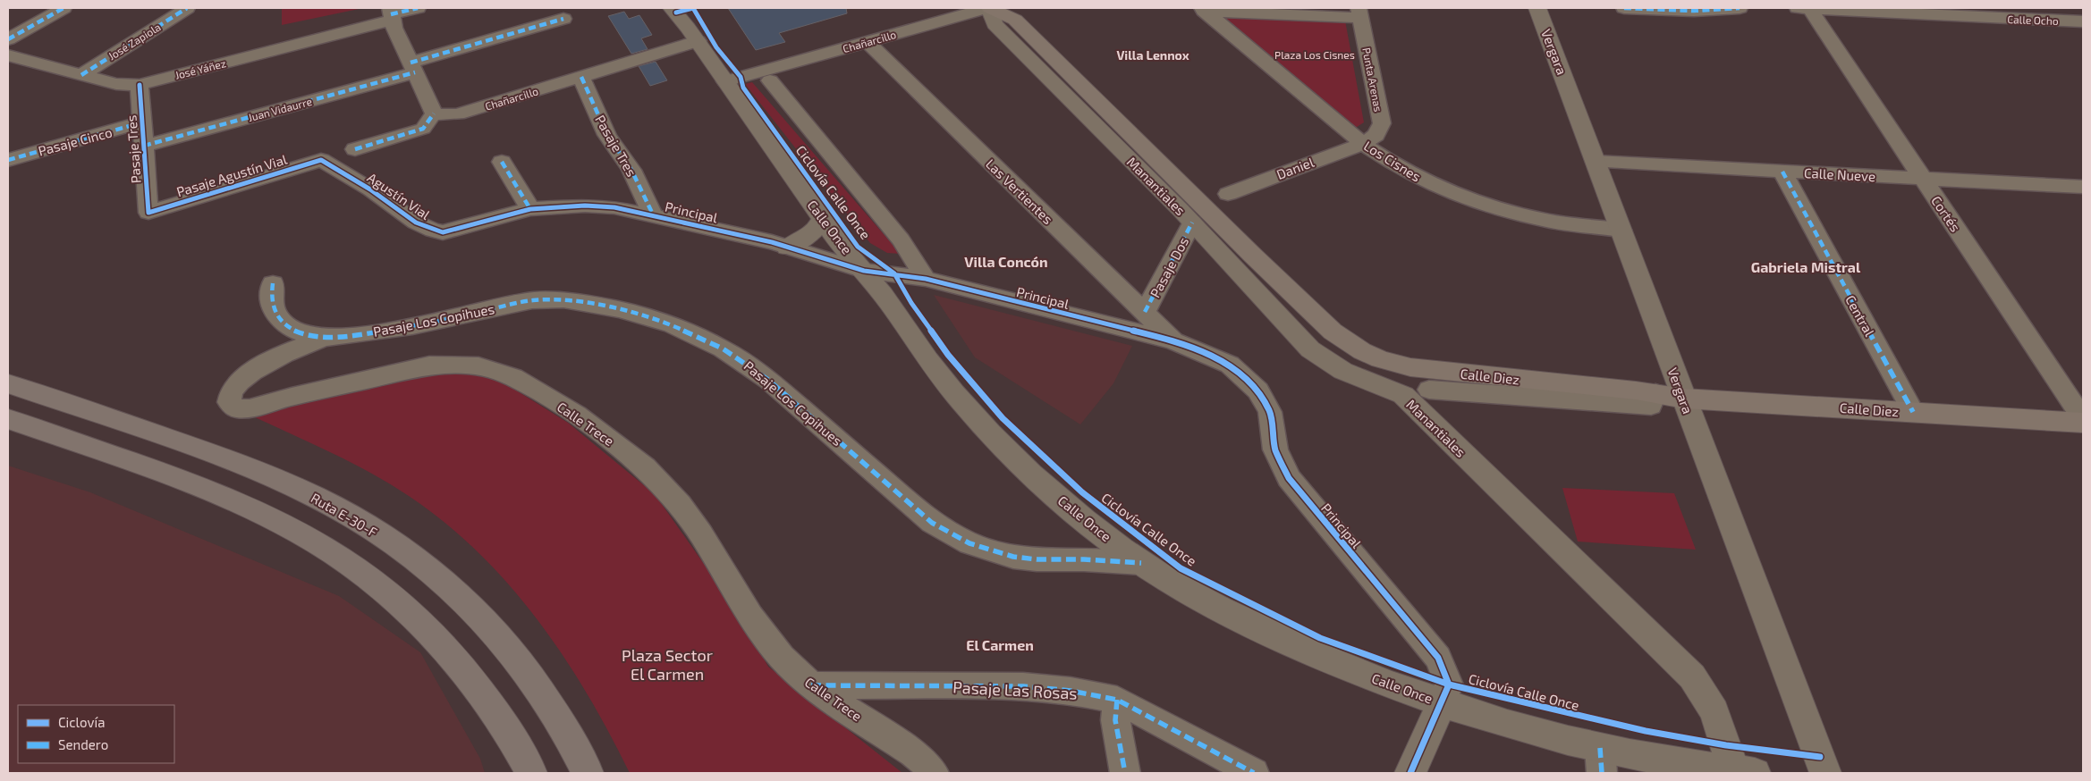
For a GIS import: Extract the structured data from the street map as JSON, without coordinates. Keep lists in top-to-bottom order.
{
  "streets": {
    "highway": ["Ruta E-30-F"],
    "main road": ["Manantiales", "Calle Diez"],
    "street": [
      "Calle Ocho",
      "José Zapiola",
      "Chañarcillo",
      "Vergara",
      "José Yáñez",
      "Punta Arenas",
      "Juan Vidaurre",
      "Pasaje Cinco",
      "Pasaje Tres",
      "Los Cisnes",
      "Daniel",
      "Calle Nueve",
      "Pasaje Agustín Vial",
      "Las Vertientes",
      "Agustín Vial",
      "Principal",
      "Cortés",
      "Calle Once",
      "Pasaje Dos",
      "Central",
      "Pasaje Los Copihues",
      "Calle Trece",
      "Pasaje Las Rosas"
    ],
    "cycle path": ["Ciclovía Calle Once"]
  },
  "crossings": [
    ["Calle Ocho", "Cortés"],
    ["José Zapiola", "José Yáñez"],
    ["Chañarcillo", "Pasaje Tres"],
    ["Chañarcillo", "Manantiales"],
    ["Chañarcillo", "Las Vertientes"],
    ["Chañarcillo", "Calle Once"],
    ["Vergara", "Los Cisnes"],
    ["Vergara", "Calle Nueve"],
    ["Vergara", "Calle Diez"],
    ["José Yáñez", "Pasaje Tres"],
    ["Punta Arenas", "Los Cisnes"],
    ["Punta Arenas", "Daniel"],
    ["Juan Vidaurre", "Pasaje Tres"],
    ["Pasaje Cinco", "Pasaje Tres"],
    ["Pasaje Tres", "Pasaje Agustín Vial"],
    ["Pasaje Tres", "Principal"],
    ["Los Cisnes", "Daniel"],
    ["Calle Nueve", "Cortés"],
    ["Calle Nueve", "Central"],
    ["Pasaje Agustín Vial", "Agustín Vial"],
    ["Manantiales", "Calle Once"],
    ["Manantiales", "Pasaje Dos"],
    ["Manantiales", "Calle Diez"],
    ["Las Vertientes", "Principal"],
    ["Las Vertientes", "Pasaje Dos"],
    ["Agustín Vial", "Principal"],
    ["Principal", "Calle Once"],
    ["Calle Once", "Pasaje Los Copihues"],
    ["Central", "Calle Diez"],
    ["Pasaje Los Copihues", "Calle Trece"],
    ["Calle Trece", "Pasaje Las Rosas"]
  ],
  "districts": [
    "Villa Lennox",
    "Villa Concón",
    "Gabriela Mistral",
    "El Carmen"
  ],
  "parks": ["Plaza Los Cisnes", "Plaza Sector El Carmen"],
  "legend": ["Ciclovía", "Sendero"]
}
